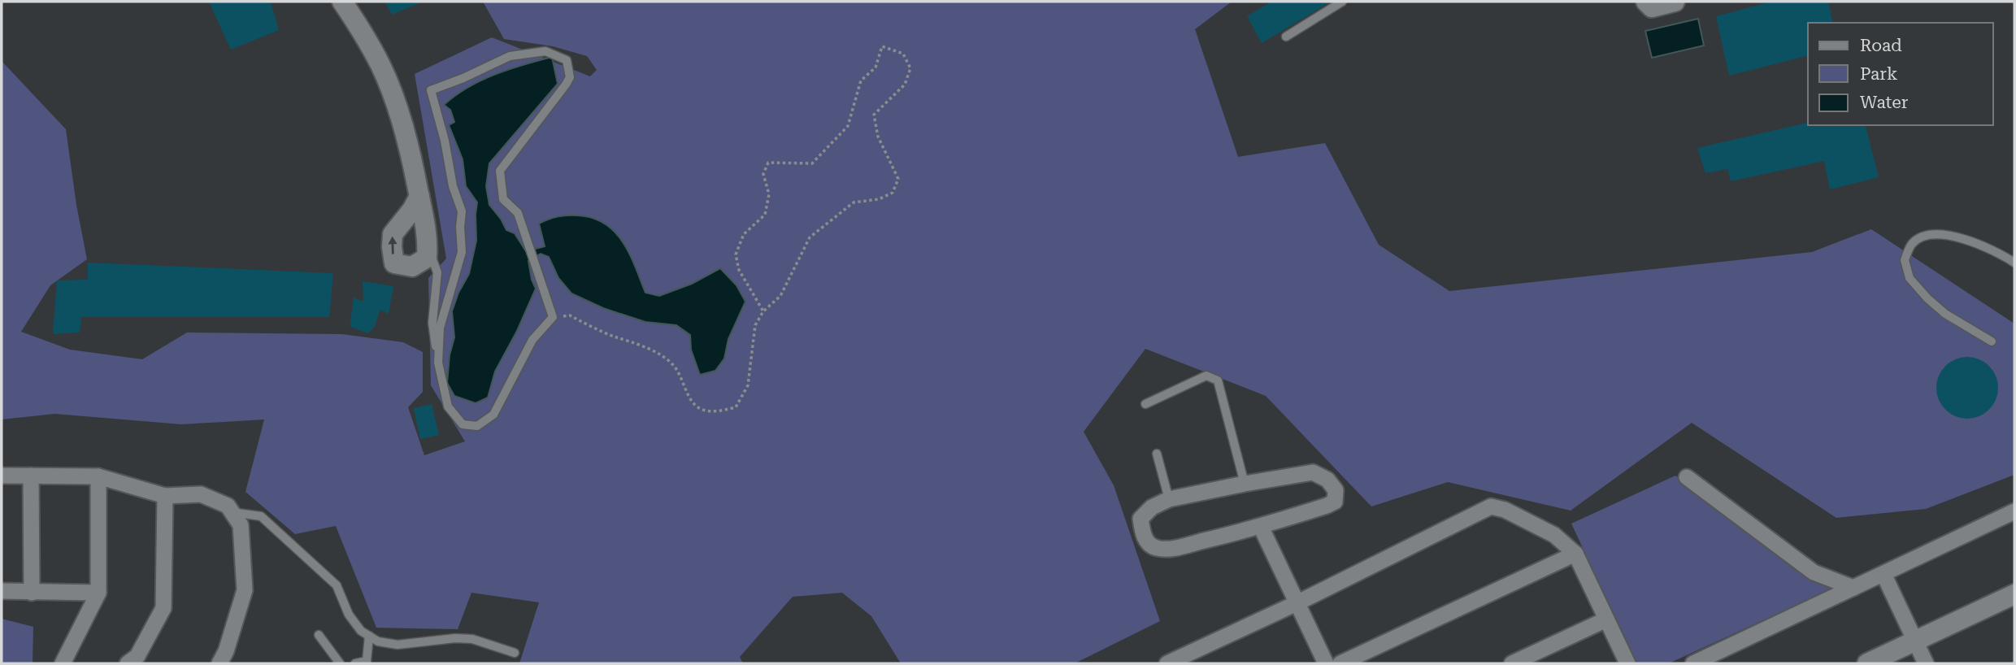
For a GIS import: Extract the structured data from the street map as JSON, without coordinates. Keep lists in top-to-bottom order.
{
  "legend": ["Road", "Park", "Water"]
}
